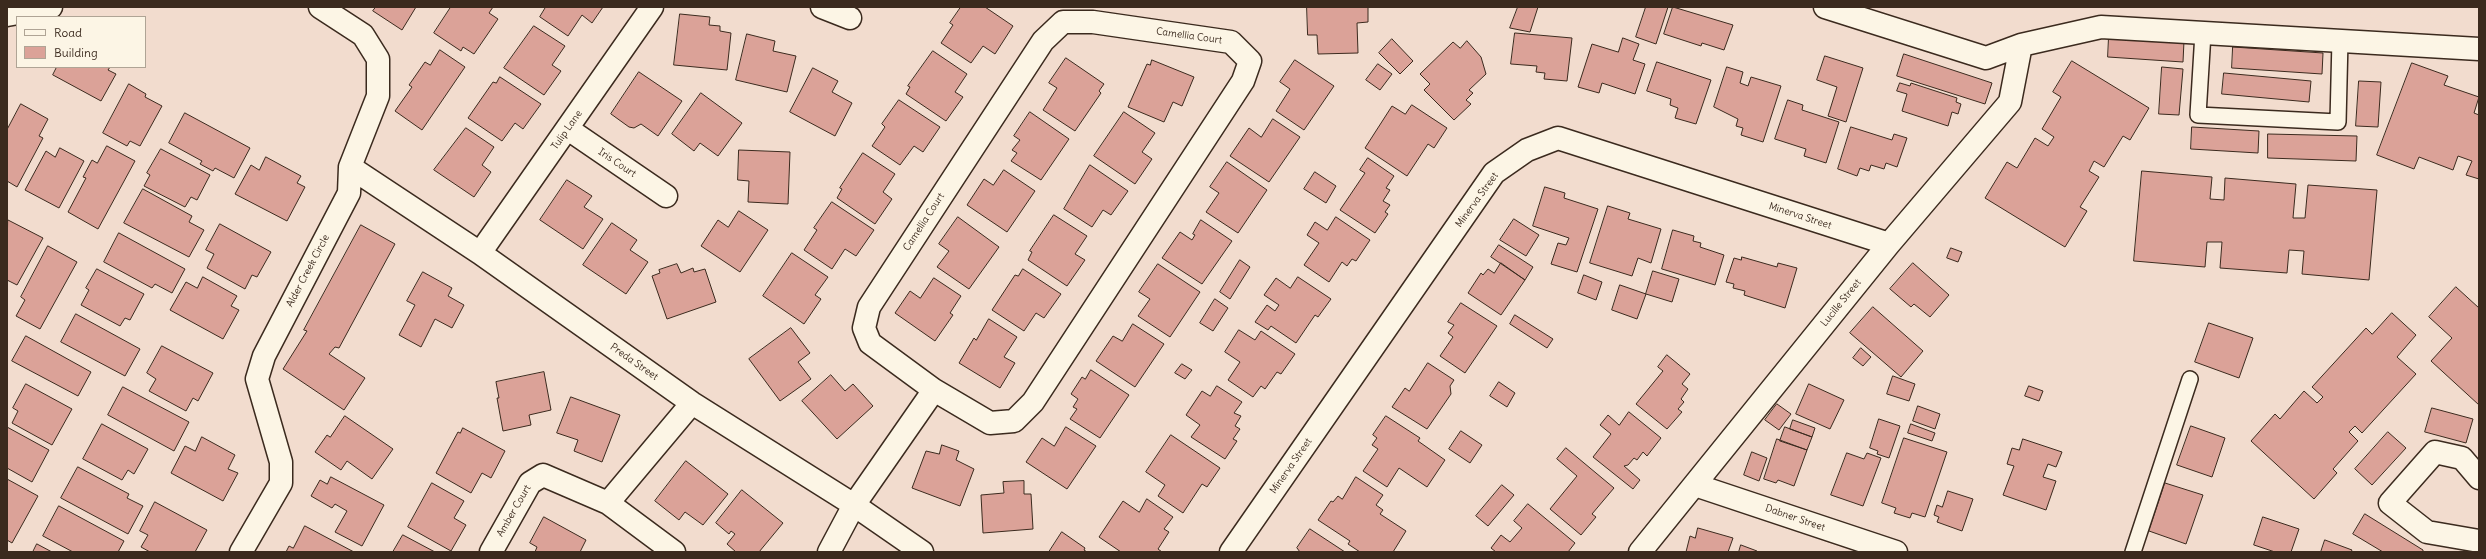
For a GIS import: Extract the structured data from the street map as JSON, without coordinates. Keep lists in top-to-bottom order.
{
  "streets": {
    "street": [
      "Camellia Court",
      "Tulip Lane",
      "Iris Court",
      "Minerva Street",
      "Alder Creek Circle",
      "Lucille Street",
      "Preda Street",
      "Amber Court",
      "Dabner Street"
    ]
  },
  "crossings": [
    ["Tulip Lane", "Iris Court"],
    ["Tulip Lane", "Preda Street"],
    ["Minerva Street", "Lucille Street"],
    ["Alder Creek Circle", "Preda Street"],
    ["Lucille Street", "Dabner Street"]
  ],
  "legend": ["Road", "Building"]
}
